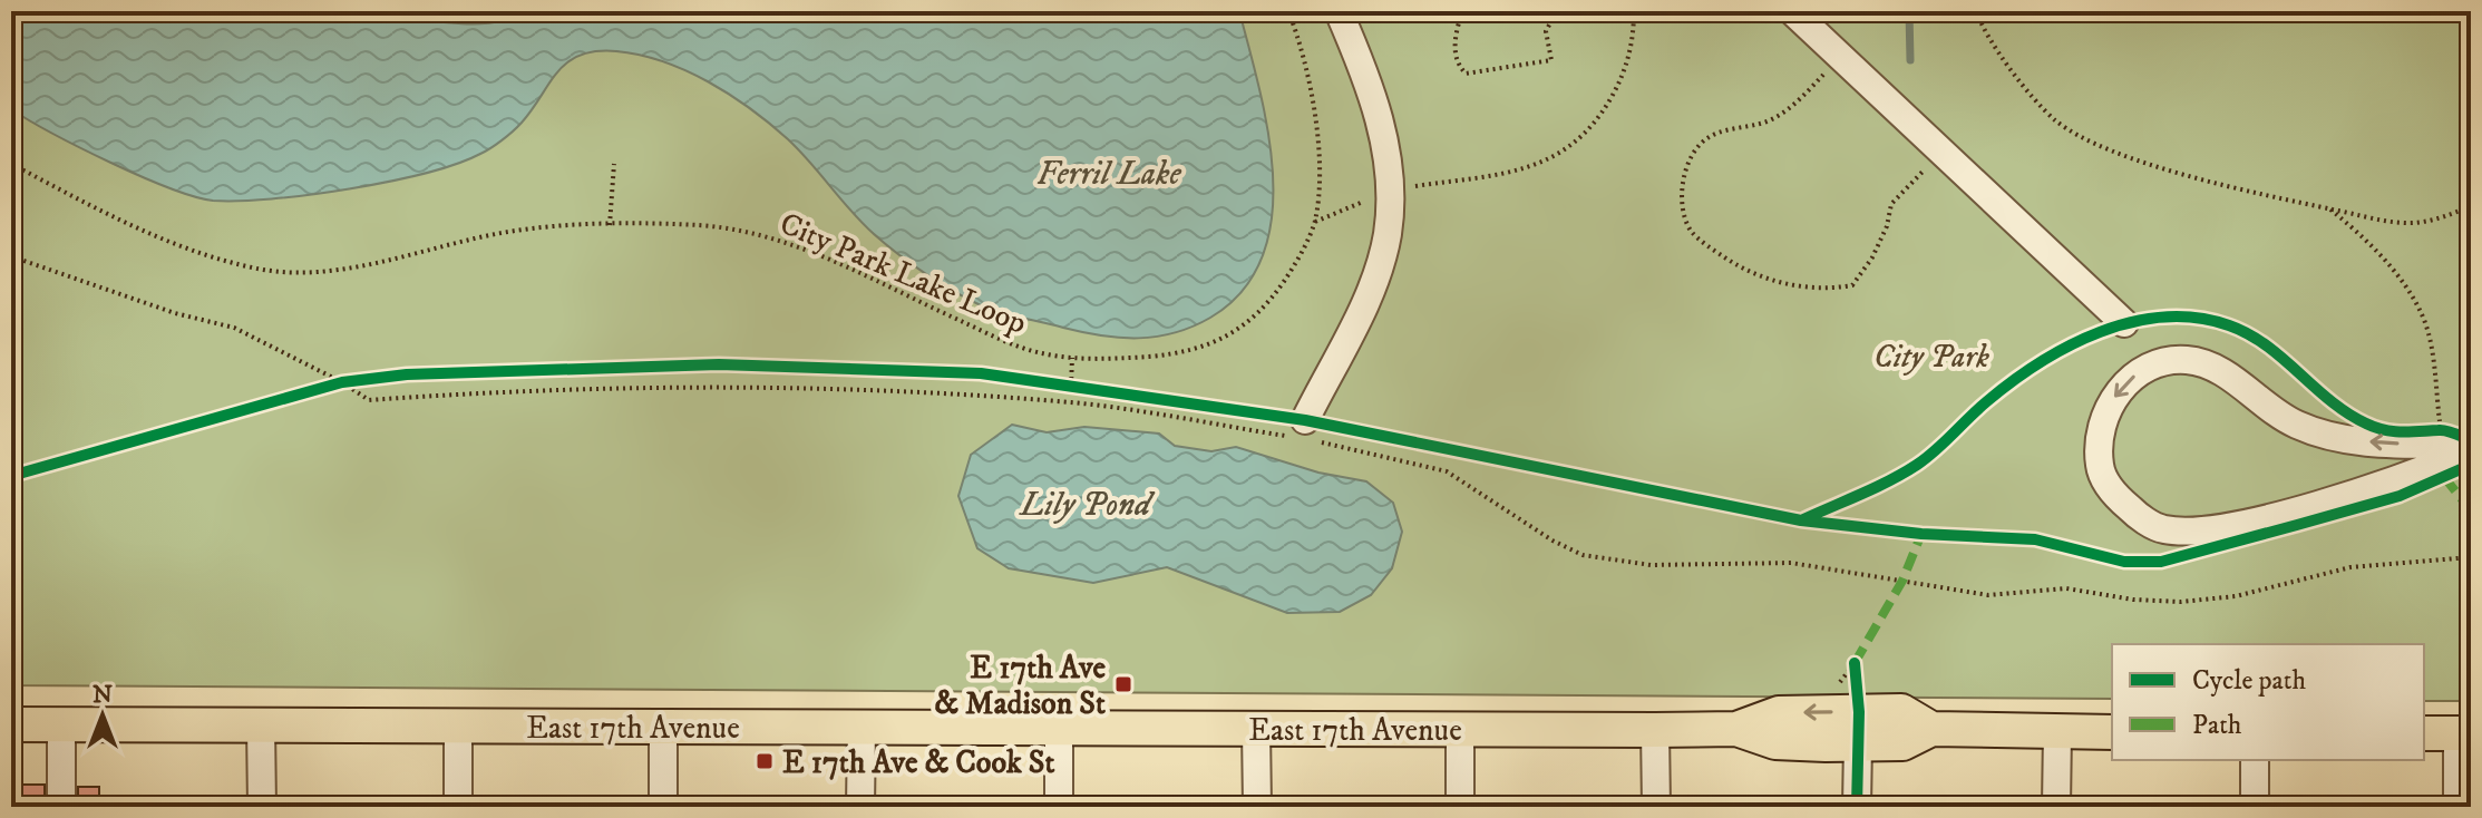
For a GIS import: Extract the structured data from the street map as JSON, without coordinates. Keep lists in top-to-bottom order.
{
  "streets": {
    "main road": ["East 17th Avenue"],
    "path": ["City Park Lake Loop"]
  },
  "water": ["Ferril Lake", "Lily Pond"],
  "parks": ["City Park"],
  "places": {
    "transit": ["E 17th Ave & Madison St", "E 17th Ave & Cook St"]
  },
  "legend": ["Cycle path", "Path"],
  "north": "top"
}
